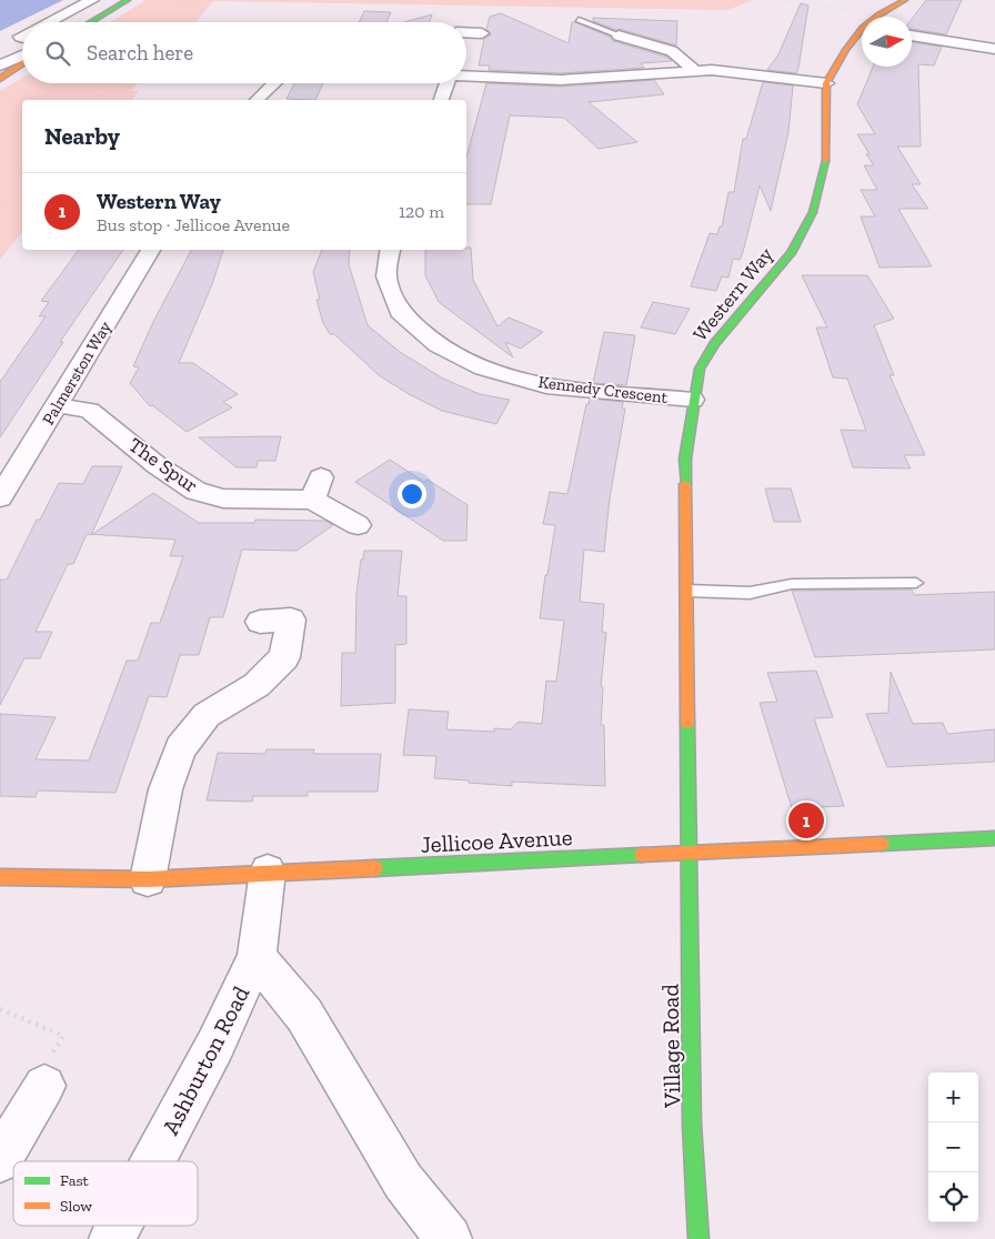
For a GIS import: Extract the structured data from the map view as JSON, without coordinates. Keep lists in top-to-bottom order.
{
  "streets": {
    "street": [
      "Western Way",
      "Palmerston Way",
      "Kennedy Crescent",
      "The Spur",
      "Jellicoe Avenue",
      "Village Road",
      "Ashburton Road"
    ]
  },
  "crossings": [
    ["Western Way", "Kennedy Crescent"],
    ["Western Way", "Jellicoe Avenue"],
    ["Western Way", "Village Road"],
    ["Palmerston Way", "The Spur"],
    ["Jellicoe Avenue", "Village Road"],
    ["Jellicoe Avenue", "Ashburton Road"]
  ],
  "legend": ["Fast", "Slow"],
  "north": "right",
  "page": {
    "search": "Search here",
    "heading": "Nearby",
    "list": [
      {
        "mark": "1",
        "name": "Western Way",
        "note": "Bus stop · Jellicoe Avenue",
        "value": "120 m"
      }
    ],
    "pins": "1",
    "map_buttons": ["+", "−"]
  }
}
